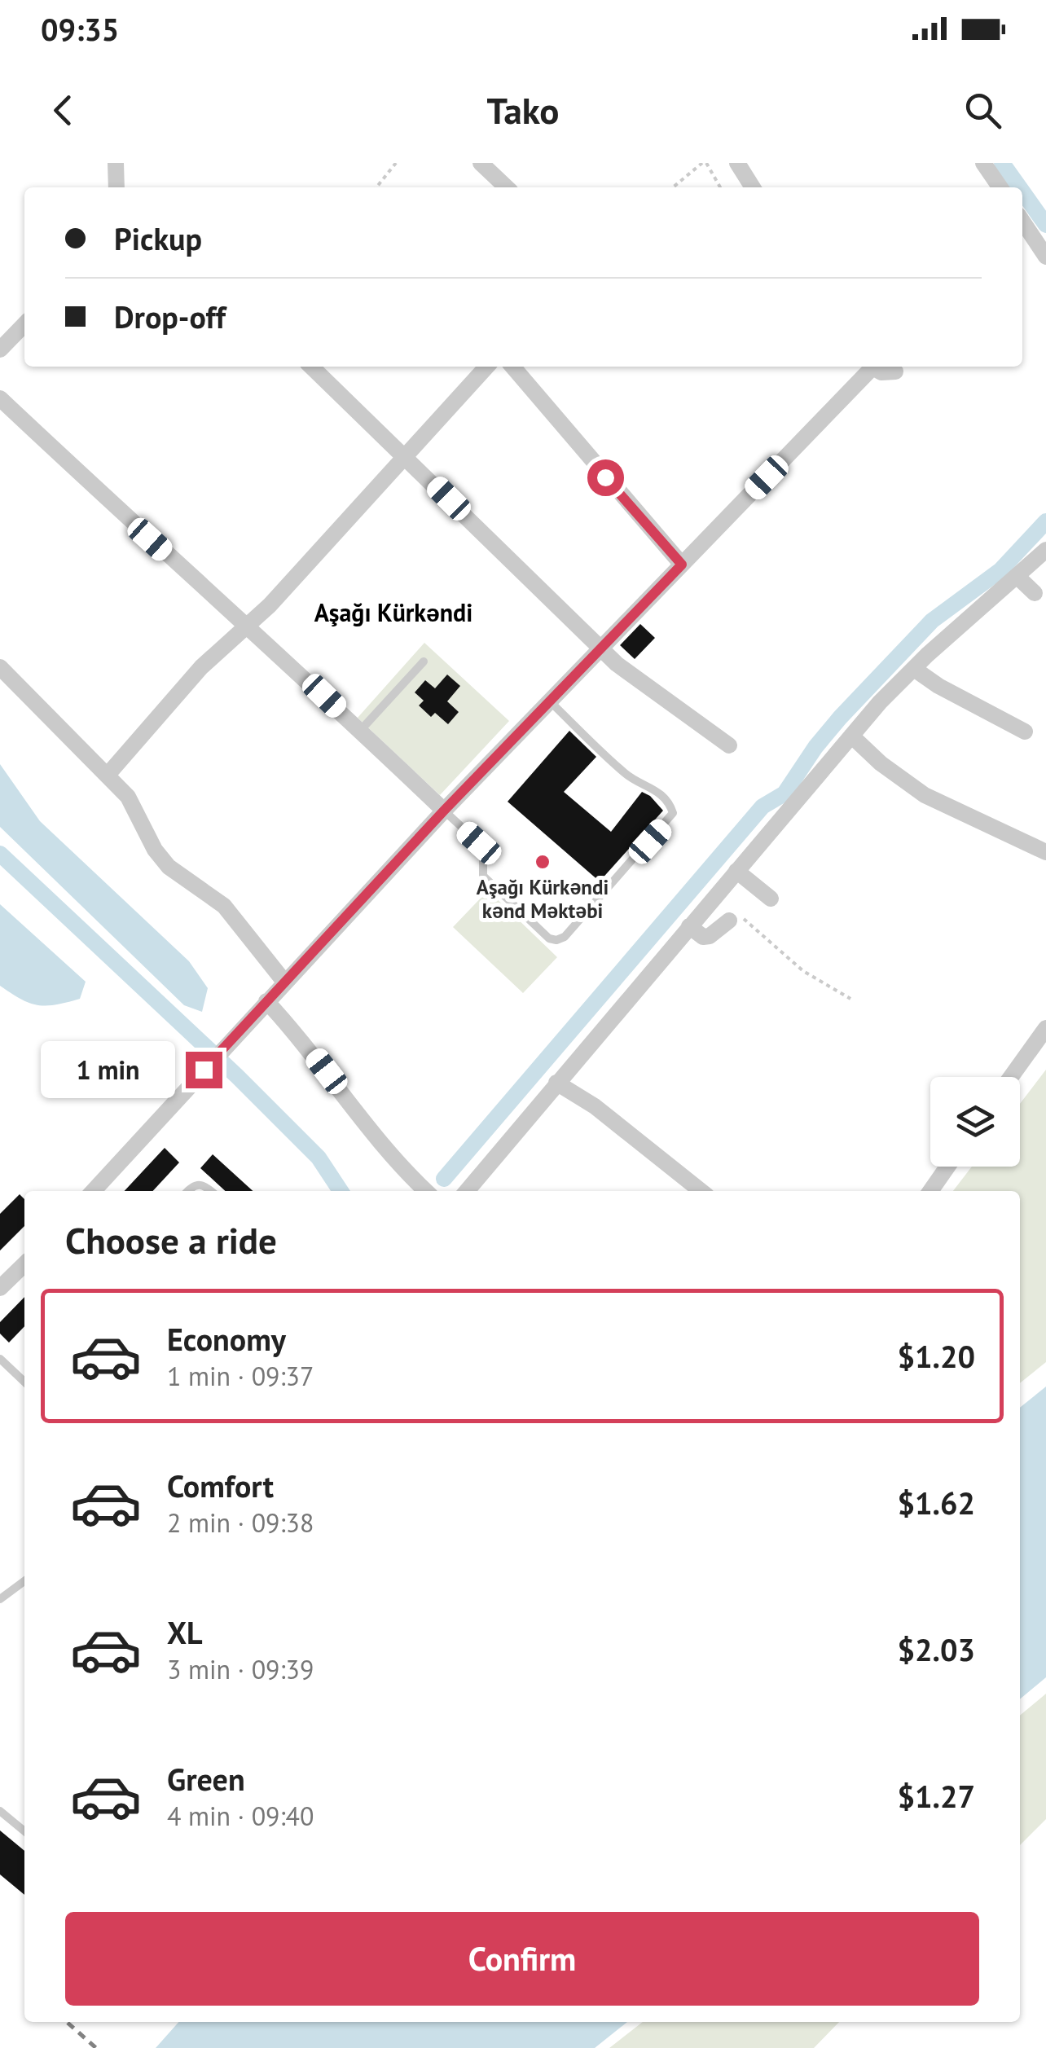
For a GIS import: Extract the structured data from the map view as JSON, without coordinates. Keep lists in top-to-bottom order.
{
  "districts": ["Aşağı Kürkəndi"],
  "places": ["Aşağı Kürkəndi kənd Məktəbi"],
  "page": {
    "status": "09:35",
    "header": "Tako",
    "banner": ["Pickup", "Drop-off"],
    "bubble": "1 min",
    "heading": "Choose a ride",
    "list": [
      {
        "name": "Economy",
        "note": "1 min · 09:37",
        "value": "$1.20"
      },
      {
        "name": "Comfort",
        "note": "2 min · 09:38",
        "value": "$1.62"
      },
      {
        "name": "XL",
        "note": "3 min · 09:39",
        "value": "$2.03"
      },
      {
        "name": "Green",
        "note": "4 min · 09:40",
        "value": "$1.27"
      }
    ],
    "buttons": "Confirm"
  }
}
